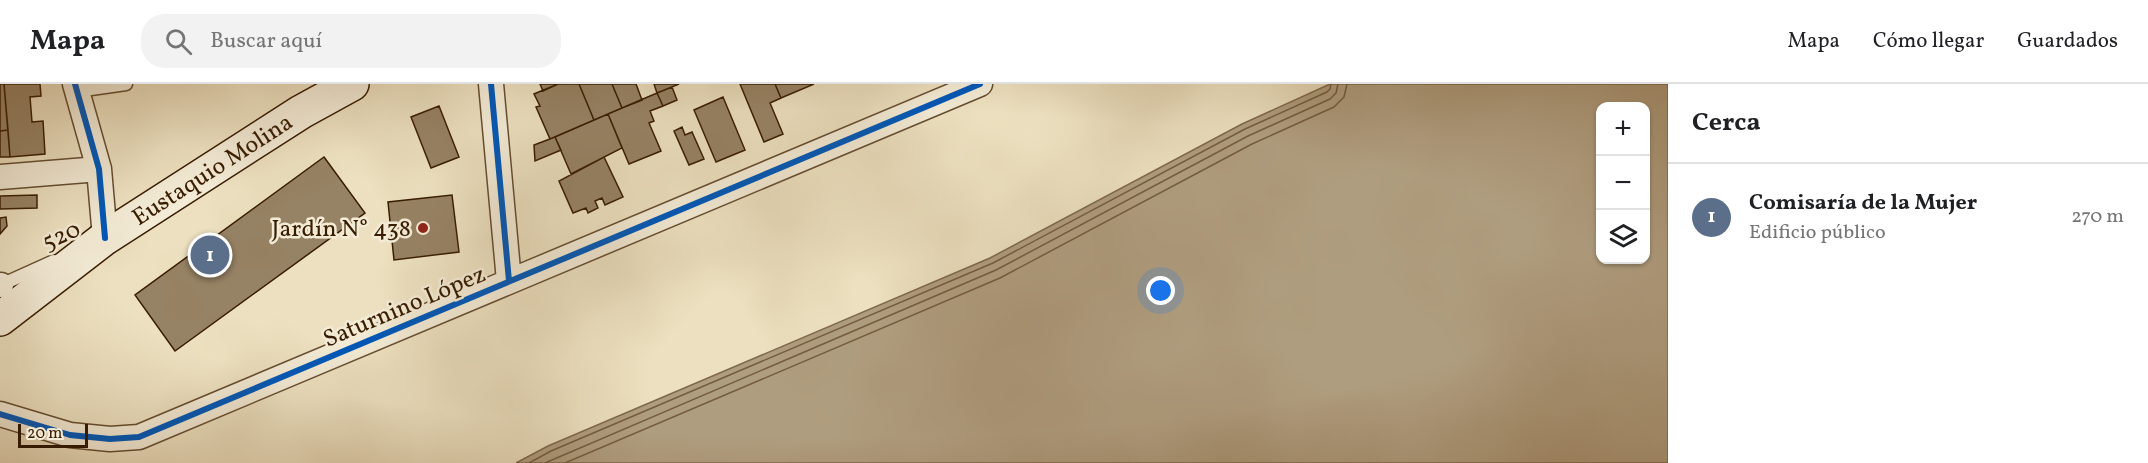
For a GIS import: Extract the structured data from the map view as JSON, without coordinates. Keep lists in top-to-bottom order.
{
  "streets": {
    "main road": ["Eustaquio Molina"],
    "street": ["Saturnino López"],
    "lane": ["520"]
  },
  "crossings": [
    ["Eustaquio Molina", "520"]
  ],
  "places": ["Jardín N° 438"],
  "scale_bar": "20 m",
  "page": {
    "header": "Mapa",
    "search": "Buscar aquí",
    "nav": ["Mapa", "Cómo llegar", "Guardados"],
    "heading": "Cerca",
    "map_buttons": ["+", "−"],
    "list": [
      {
        "mark": "1",
        "name": "Comisaría de la Mujer",
        "note": "Edificio público",
        "value": "270 m"
      }
    ],
    "pins": "1",
    "scale": "20 m"
  }
}
